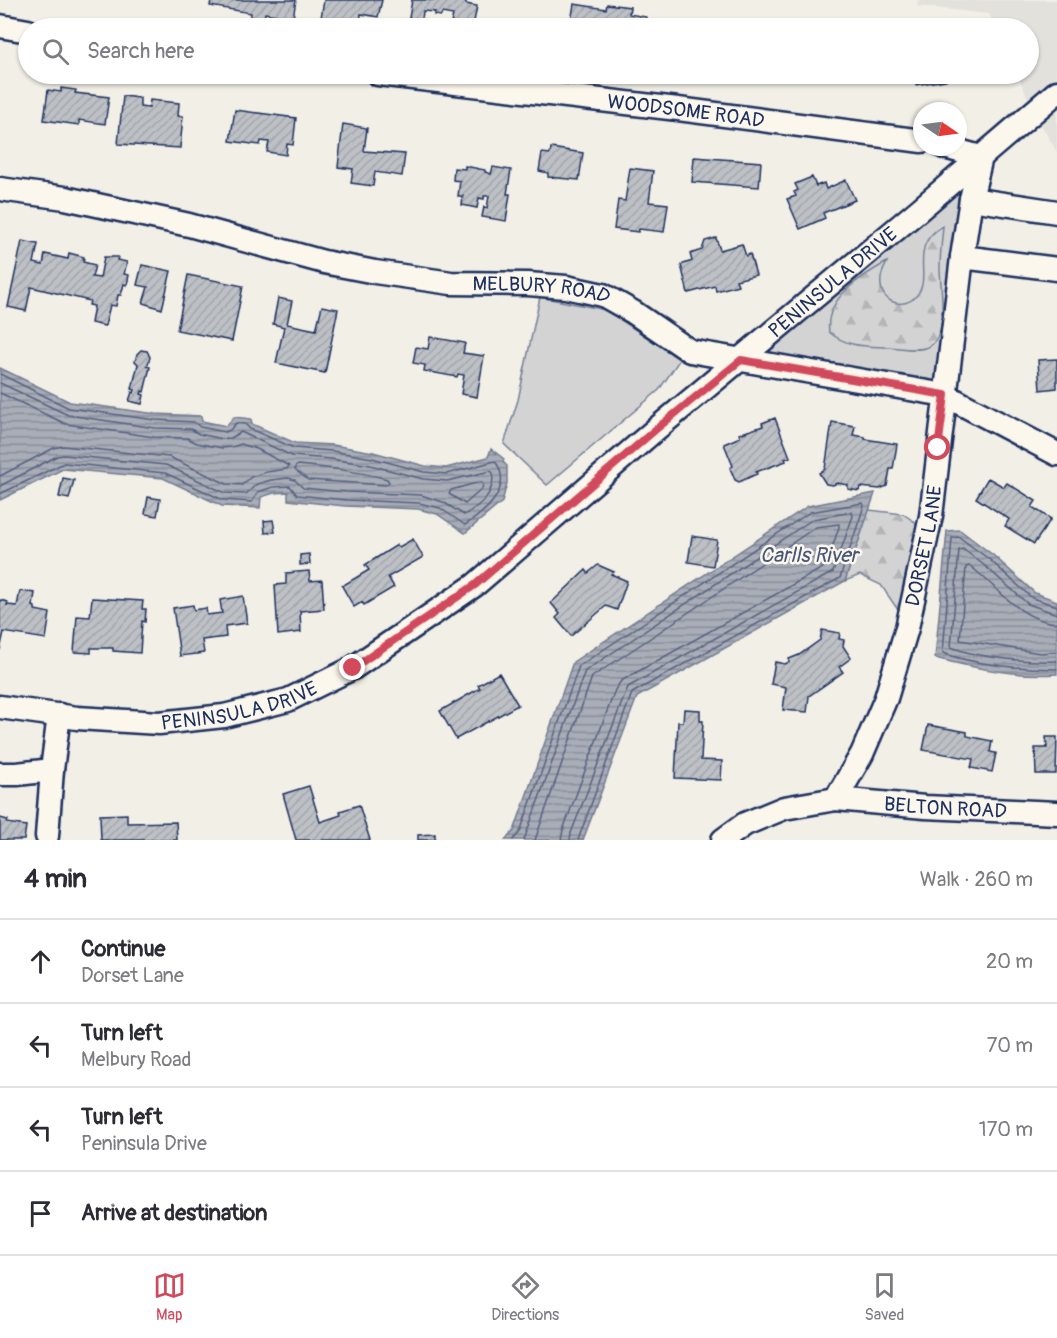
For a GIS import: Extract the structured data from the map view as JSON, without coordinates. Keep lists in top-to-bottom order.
{
  "streets": {
    "street": [
      "WOODSOME ROAD",
      "PENINSULA DRIVE",
      "MELBURY ROAD",
      "DORSET LANE",
      "BELTON ROAD"
    ]
  },
  "crossings": [
    ["PENINSULA DRIVE", "MELBURY ROAD"],
    ["PENINSULA DRIVE", "DORSET LANE"],
    ["MELBURY ROAD", "DORSET LANE"],
    ["DORSET LANE", "BELTON ROAD"]
  ],
  "water": ["Carlls River"],
  "north": "right",
  "page": {
    "search": "Search here",
    "heading": ["4 min", "Walk · 260 m"],
    "list": [
      ["Continue", "Dorset Lane", "20 m"],
      ["Turn left", "Melbury Road", "70 m"],
      ["Turn left", "Peninsula Drive", "170 m"],
      "Arrive at destination"
    ],
    "nav": ["Map", "Directions", "Saved"]
  }
}
